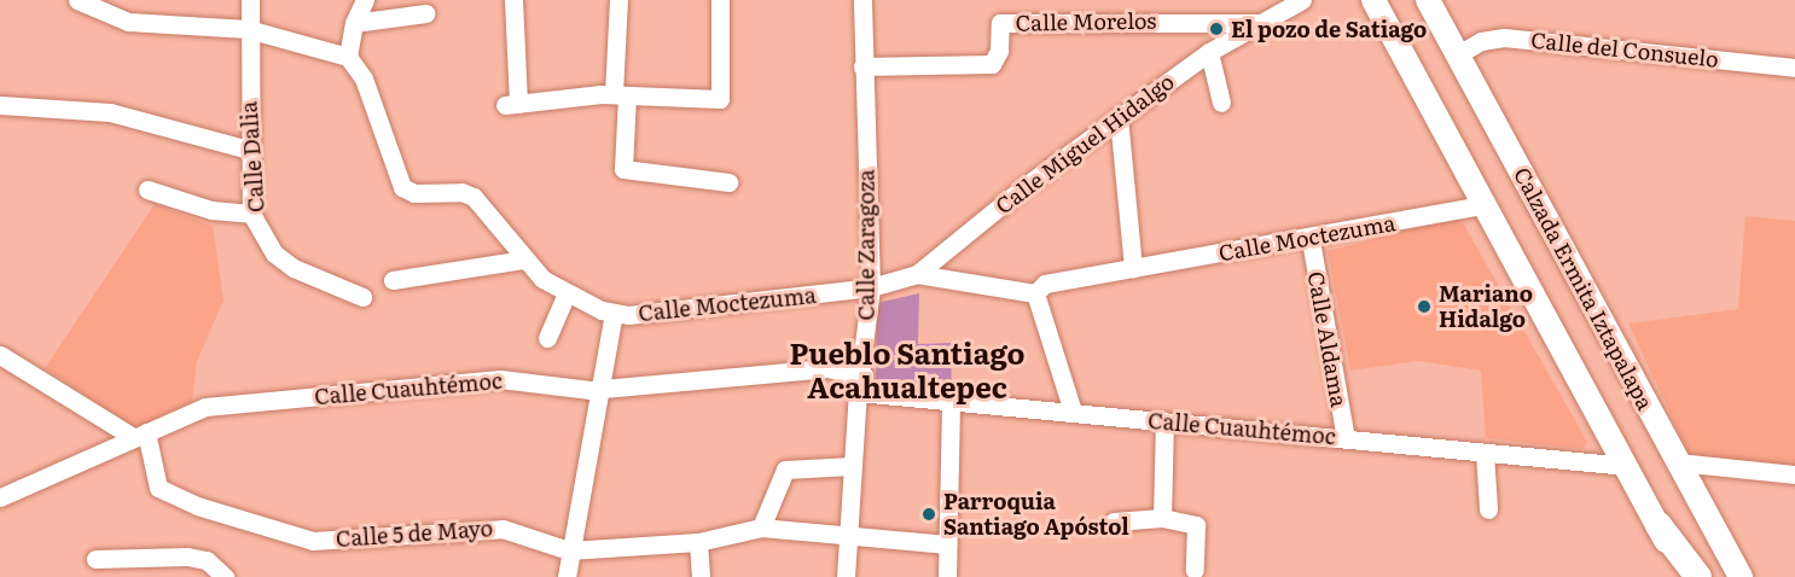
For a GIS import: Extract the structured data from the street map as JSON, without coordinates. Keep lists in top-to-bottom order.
{
  "streets": {
    "main road": ["Calzada Ermita Iztapalapa"],
    "street": [
      "Calle Morelos",
      "Calle del Consuelo",
      "Calle Miguel Hidalgo",
      "Calle Dalia",
      "Calle Moctezuma",
      "Calle Zaragoza",
      "Calle Aldama",
      "Calle Cuauhtémoc",
      "Calle 5 de Mayo"
    ]
  },
  "crossings": [
    ["Calle Morelos", "Calle Miguel Hidalgo"],
    ["Calle Morelos", "Calle Zaragoza"],
    ["Calle del Consuelo", "Calzada Ermita Iztapalapa"],
    ["Calle Miguel Hidalgo", "Calle Moctezuma"],
    ["Calle Miguel Hidalgo", "Calle Zaragoza"],
    ["Calle Moctezuma", "Calle Zaragoza"],
    ["Calle Moctezuma", "Calzada Ermita Iztapalapa"],
    ["Calle Moctezuma", "Calle Aldama"],
    ["Calle Zaragoza", "Calle Cuauhtémoc"],
    ["Calle Zaragoza", "Calle 5 de Mayo"],
    ["Calzada Ermita Iztapalapa", "Calle Cuauhtémoc"],
    ["Calle Aldama", "Calle Cuauhtémoc"],
    ["Calle Cuauhtémoc", "Calle 5 de Mayo"]
  ],
  "districts": ["Pueblo Santiago Acahualtepec"],
  "places": ["El pozo de Satiago", "Mariano Hidalgo", "Parroquia Santiago Apóstol"]
}
